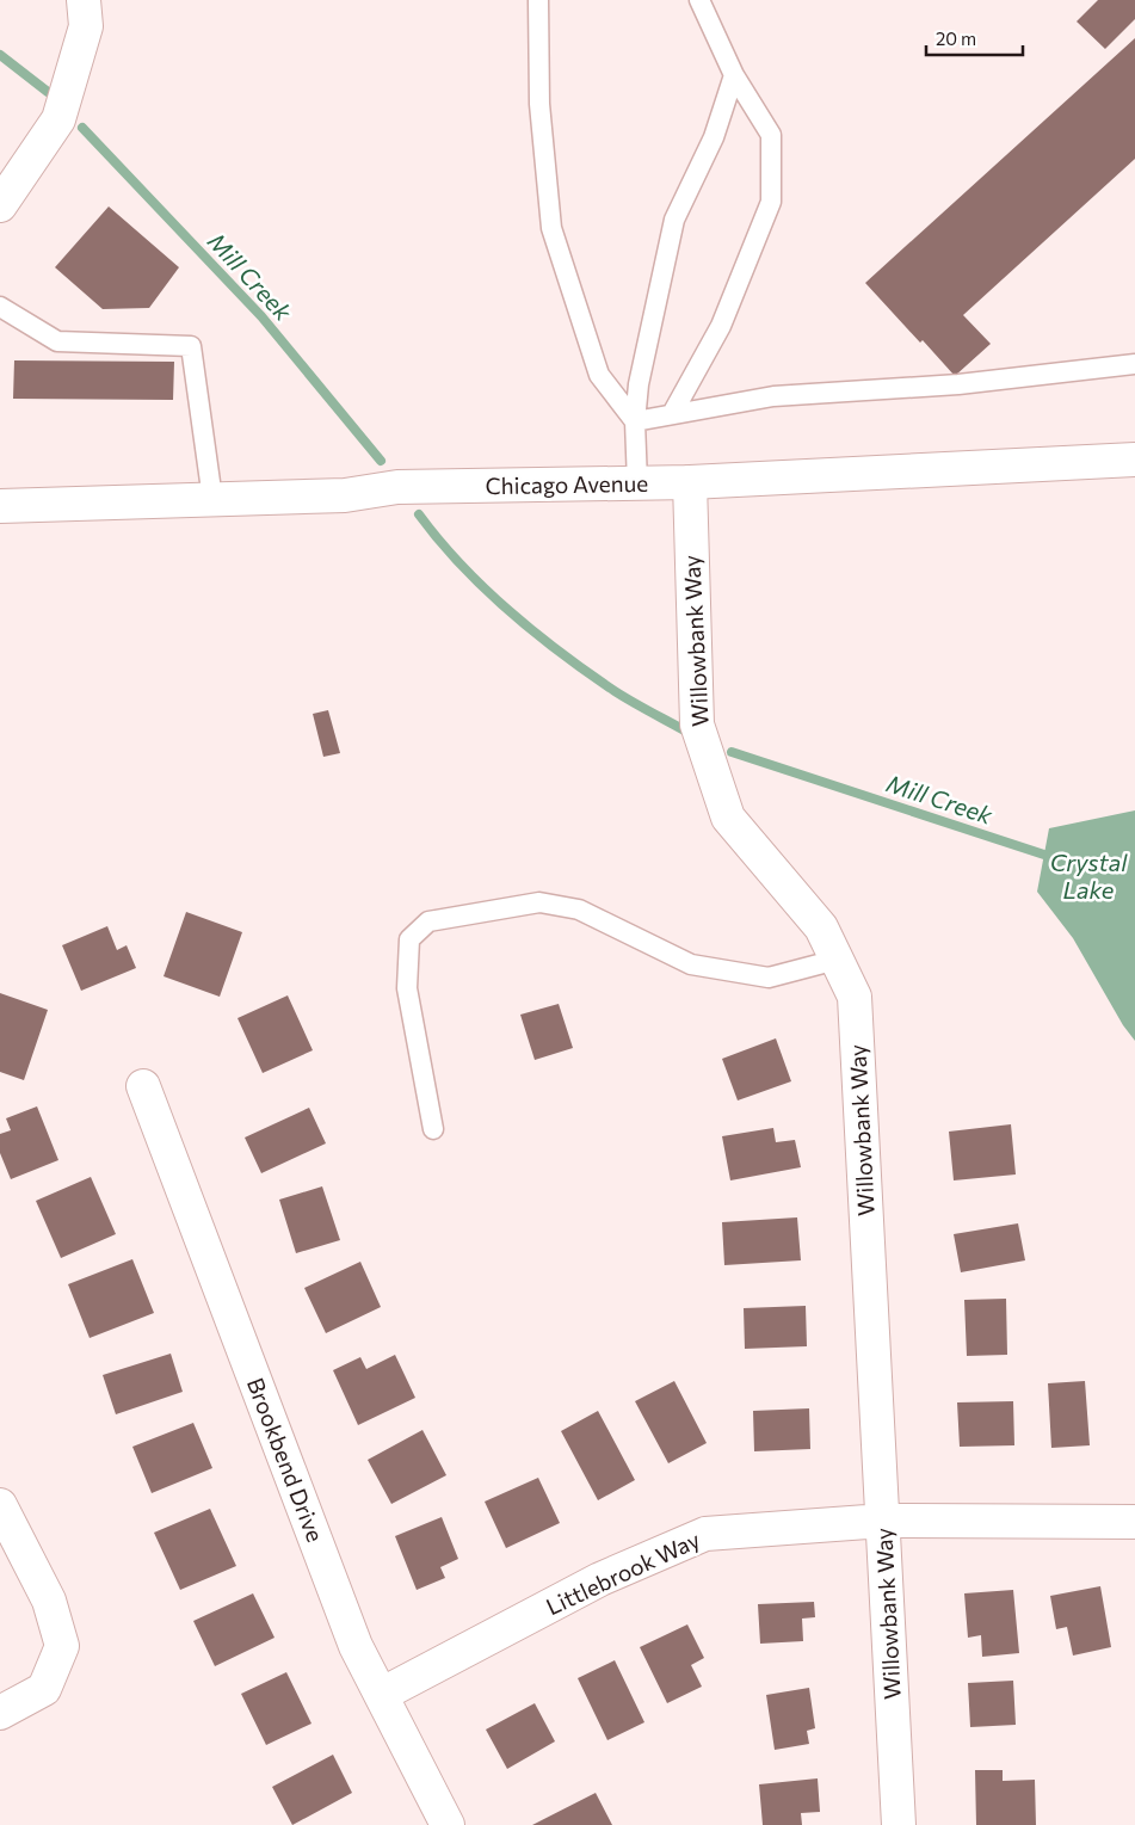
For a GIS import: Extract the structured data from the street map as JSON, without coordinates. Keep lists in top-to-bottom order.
{
  "streets": {
    "street": [
      "Chicago Avenue",
      "Willowbank Way",
      "Brookbend Drive",
      "Littlebrook Way"
    ]
  },
  "crossings": [
    ["Chicago Avenue", "Willowbank Way"],
    ["Willowbank Way", "Littlebrook Way"],
    ["Brookbend Drive", "Littlebrook Way"]
  ],
  "water": ["Mill Creek", "Crystal Lake"],
  "scale_bar": "20 m"
}
